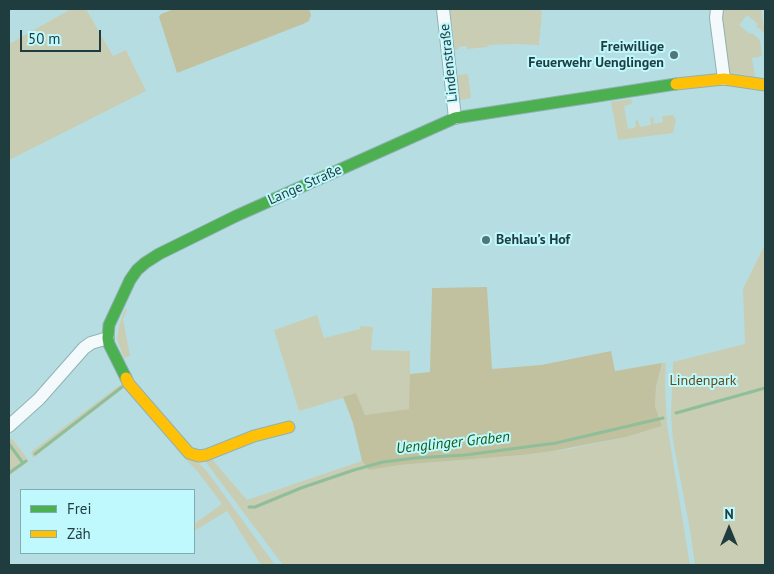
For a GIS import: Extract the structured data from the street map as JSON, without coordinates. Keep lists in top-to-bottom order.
{
  "streets": {
    "street": ["Lindenstraße", "Lange Straße"]
  },
  "crossings": [
    ["Lindenstraße", "Lange Straße"]
  ],
  "water": ["Uenglinger Graben"],
  "parks": ["Lindenpark"],
  "places": ["Freiwillige Feuerwehr Uenglingen", "Behlau’s Hof"],
  "legend": ["Frei", "Zäh"],
  "scale_bar": "50 m",
  "north": "top"
}
